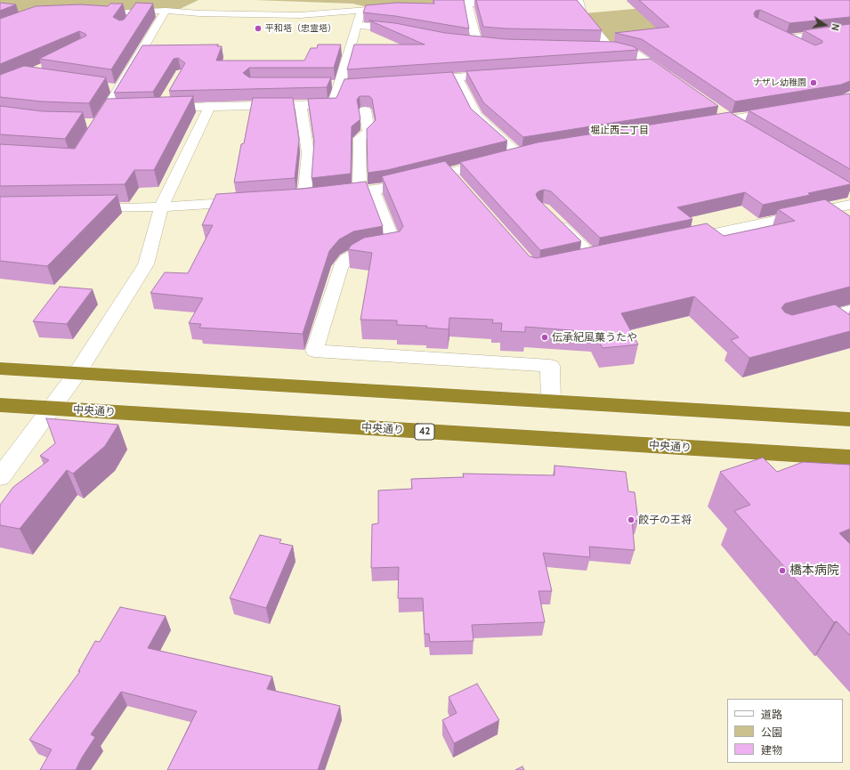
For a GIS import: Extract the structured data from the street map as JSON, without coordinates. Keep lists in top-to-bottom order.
{
  "streets": {
    "highway": ["中央通り", "42"]
  },
  "districts": ["堀止西二丁目"],
  "places": [
    "平和塔（忠霊塔）",
    "ナザレ幼稚園",
    "伝承紀風菓うたや",
    "餃子の王将",
    "橋本病院"
  ],
  "legend": ["道路", "公園", "建物"],
  "north": "right"
}
